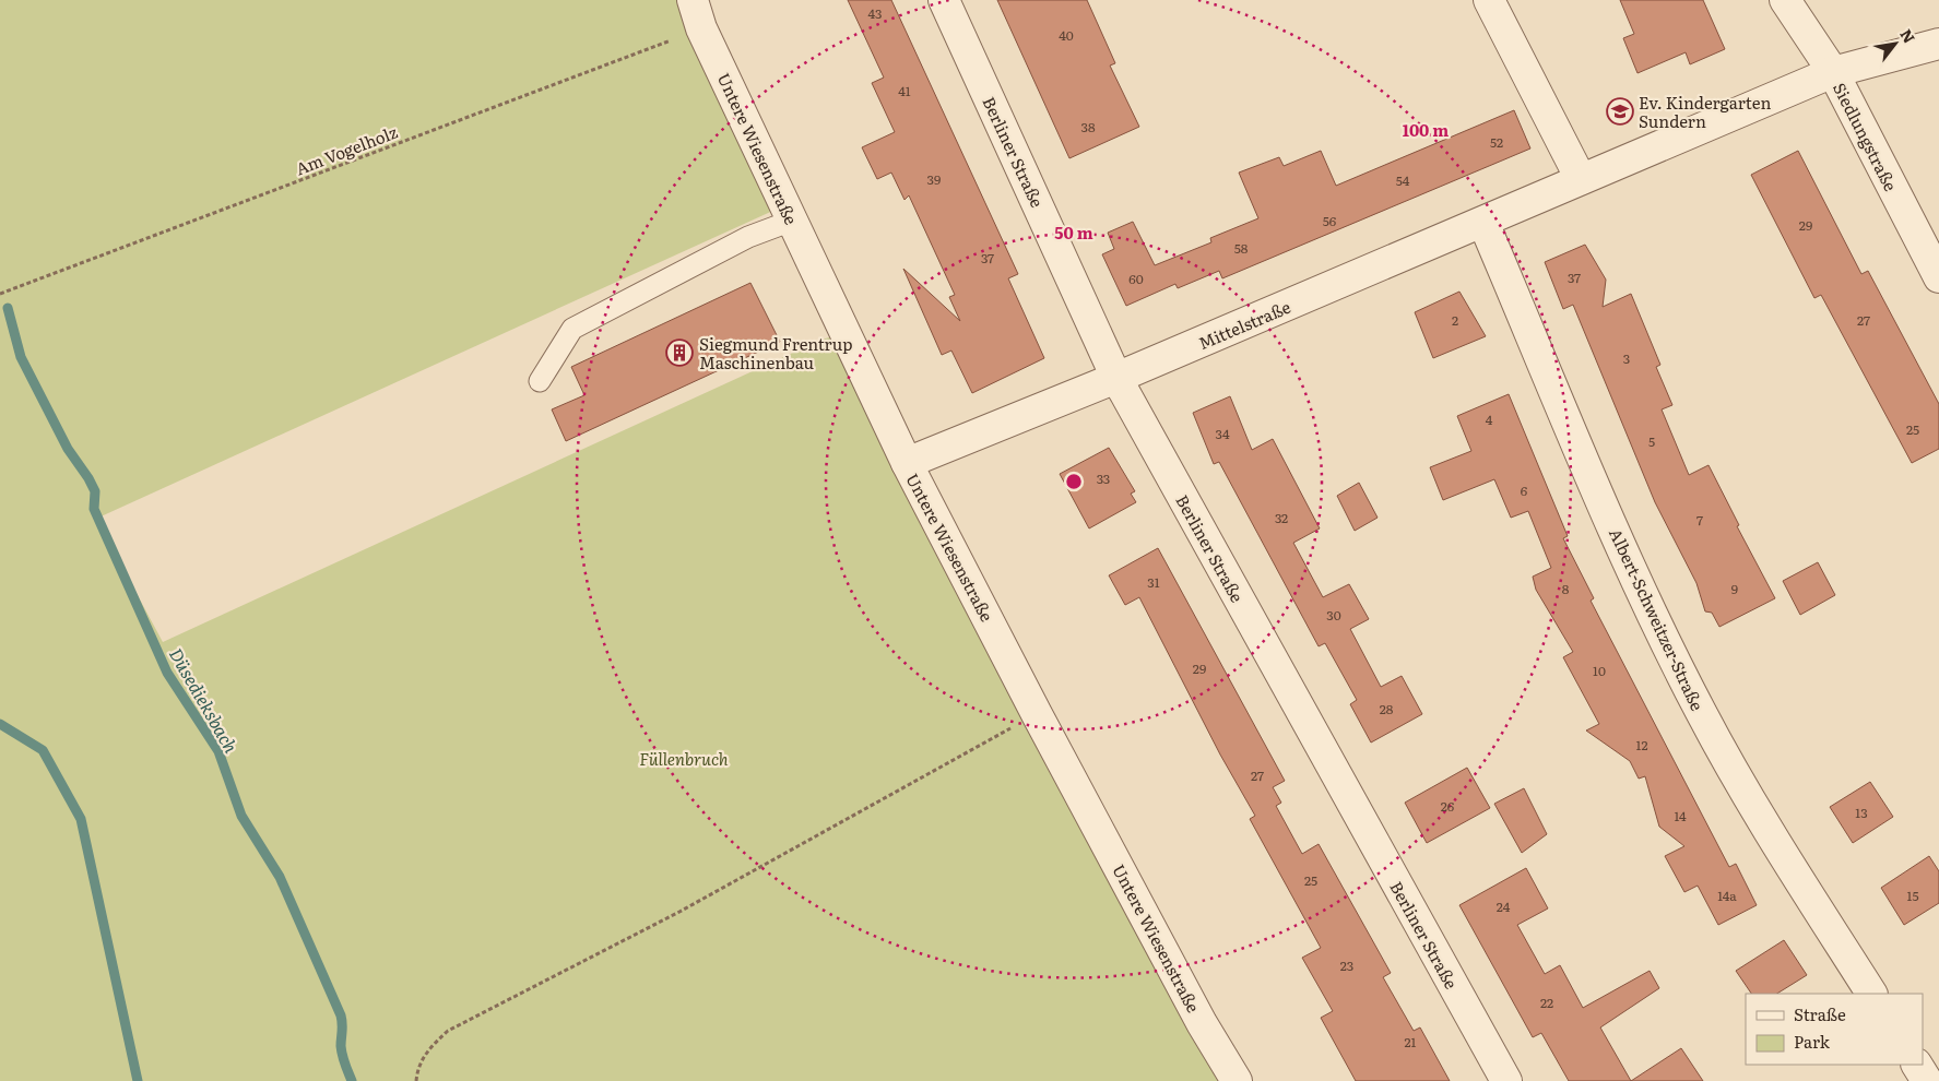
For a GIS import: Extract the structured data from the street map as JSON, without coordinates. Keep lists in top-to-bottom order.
{
  "streets": {
    "street": [
      "Siedlungstraße",
      "Untere Wiesenstraße",
      "Berliner Straße",
      "Mittelstraße",
      "Albert-Schweitzer-Straße"
    ],
    "path": ["Am Vogelholz"]
  },
  "crossings": [
    ["Siedlungstraße", "Mittelstraße"],
    ["Untere Wiesenstraße", "Am Vogelholz"],
    ["Untere Wiesenstraße", "Mittelstraße"],
    ["Berliner Straße", "Mittelstraße"],
    ["Mittelstraße", "Albert-Schweitzer-Straße"]
  ],
  "water": ["Düsedieksbach"],
  "parks": ["Füllenbruch"],
  "places": {
    "school or university": ["Ev. Kindergarten Sundern"],
    "building": ["Siegmund Frentrup Maschinenbau"]
  },
  "house_numbers": [
    "43",
    "40",
    "41",
    "38",
    "52",
    "39",
    "54",
    "56",
    "29",
    "58",
    "37",
    "37",
    "60",
    "2",
    "27",
    "3",
    "4",
    "25",
    "34",
    "5",
    "33",
    "6",
    "32",
    "7",
    "31",
    "8",
    "9",
    "30",
    "29",
    "10",
    "28",
    "12",
    "27",
    "26",
    "13",
    "14",
    "25",
    "14a",
    "15",
    "24",
    "23",
    "22",
    "21"
  ],
  "legend": ["Straße", "Park"],
  "north": "top right",
  "rings": ["100 m", "50 m"]
}
